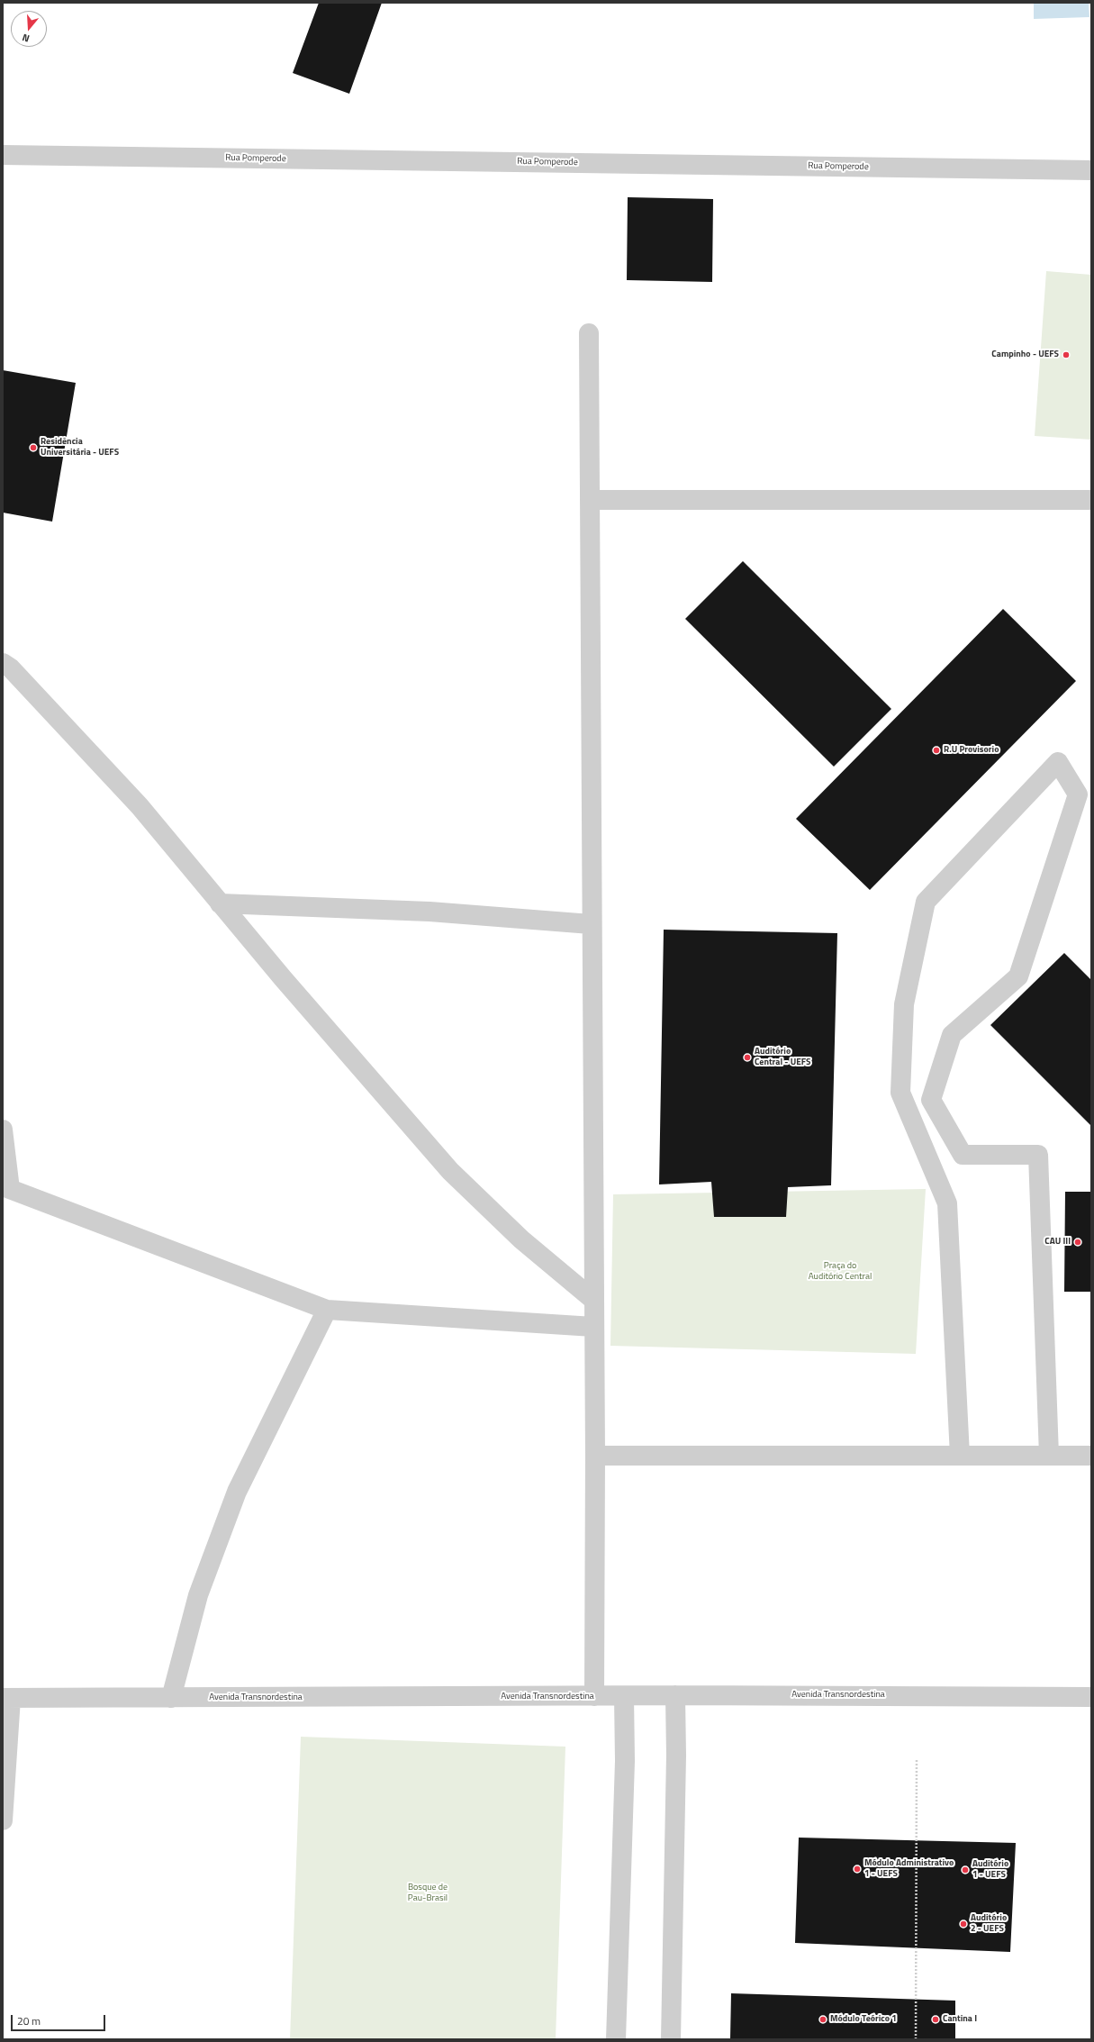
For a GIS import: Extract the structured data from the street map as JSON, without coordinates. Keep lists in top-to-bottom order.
{
  "streets": {
    "street": ["Rua Pomperode", "Avenida Transnordestina"]
  },
  "parks": ["Praça do Auditório Central", "Bosque de Pau-Brasil"],
  "places": [
    "Campinho - UEFS",
    "Residência Universitária - UEFS",
    "R.U Provisorio",
    "Auditório Central - UEFS",
    "CAU III",
    "Módulo Administrativo 1 - UEFS",
    "Auditório 1 - UEFS",
    "Auditório 2 - UEFS",
    "Módulo Teórico 1",
    "Cantina I"
  ],
  "scale_bar": "20 m",
  "north": "bottom"
}
